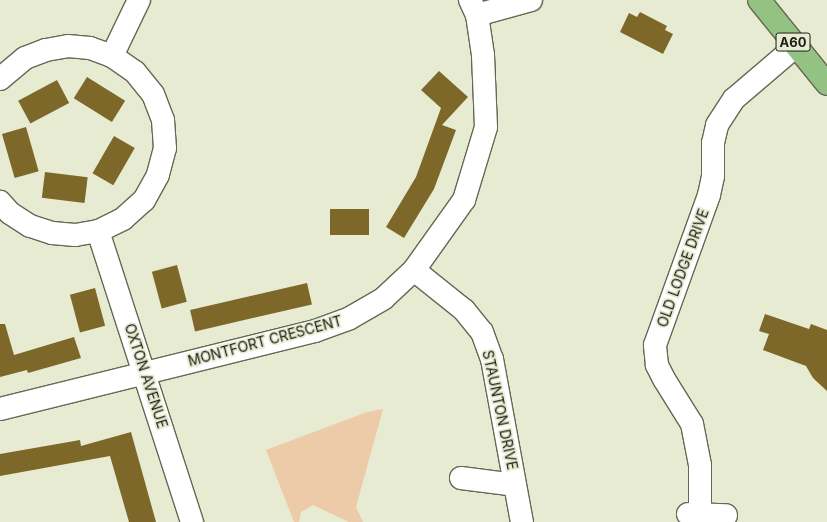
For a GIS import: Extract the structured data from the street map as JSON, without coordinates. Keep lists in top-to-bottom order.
{
  "streets": {
    "highway": ["A60"],
    "street": [
      "OLD LODGE DRIVE",
      "MONTFORT CRESCENT",
      "OXTON AVENUE",
      "STAUNTON DRIVE"
    ]
  },
  "crossings": [
    ["A60", "OLD LODGE DRIVE"],
    ["MONTFORT CRESCENT", "OXTON AVENUE"],
    ["MONTFORT CRESCENT", "STAUNTON DRIVE"]
  ]
}
